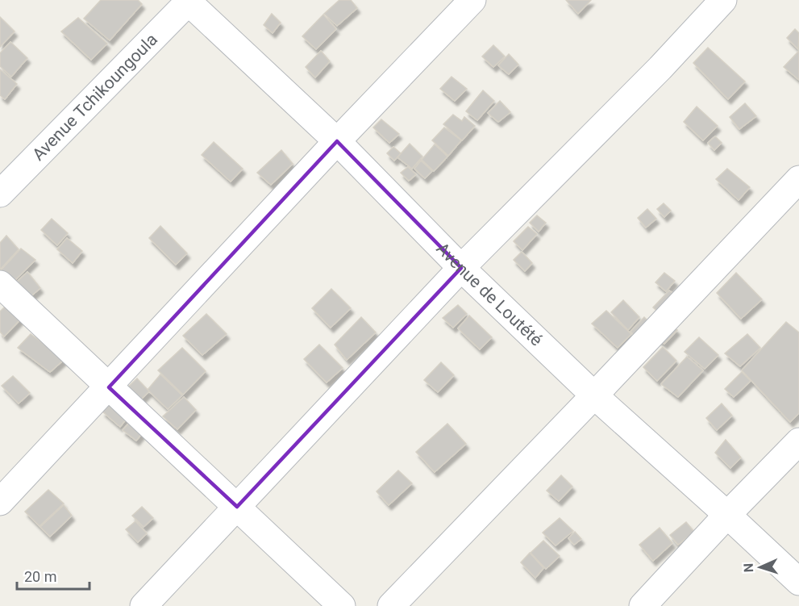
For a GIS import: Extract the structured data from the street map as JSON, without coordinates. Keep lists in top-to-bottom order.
{
  "streets": {
    "street": ["Avenue Tchikoungoula", "Avenue de Loutété"]
  },
  "crossings": [
    ["Avenue Tchikoungoula", "Avenue de Loutété"]
  ],
  "scale_bar": "20 m",
  "north": "left"
}
